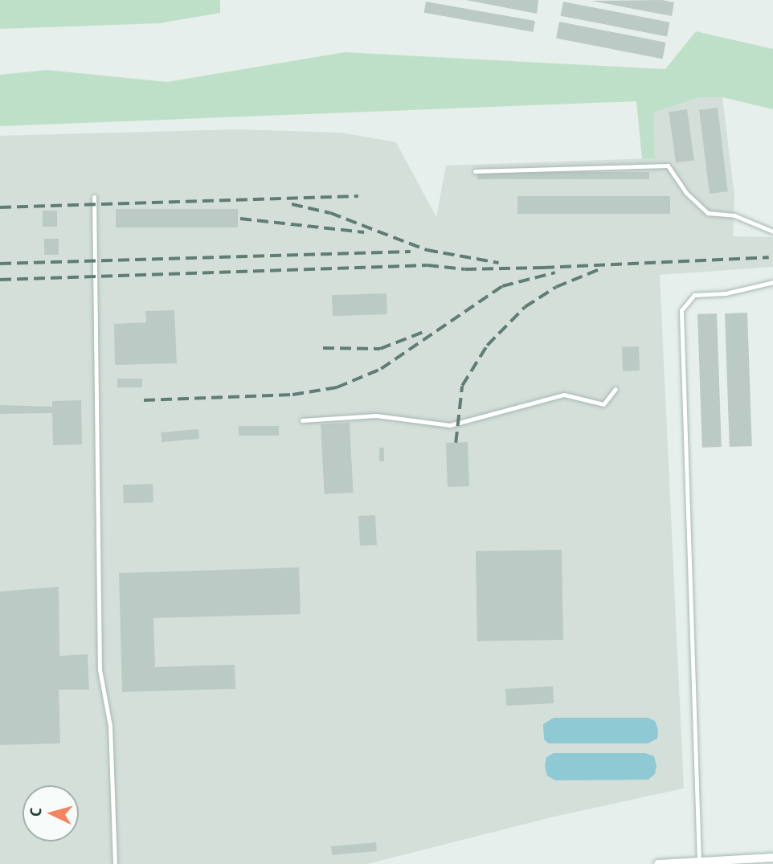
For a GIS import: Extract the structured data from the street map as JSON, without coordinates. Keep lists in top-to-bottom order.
{
  "north": "left"
}
